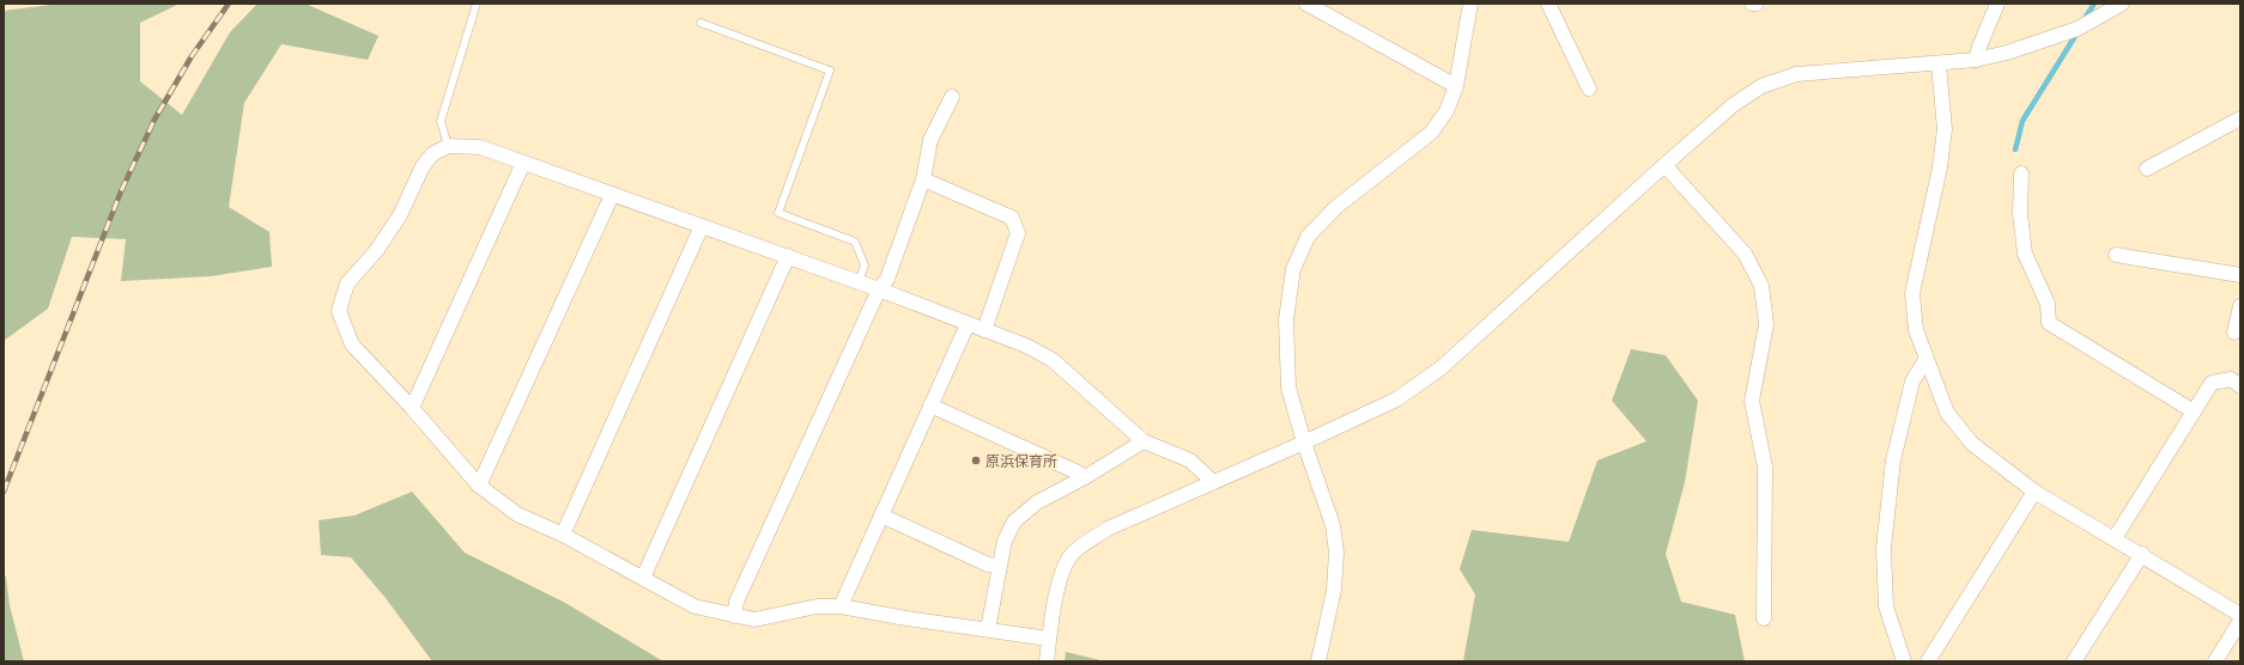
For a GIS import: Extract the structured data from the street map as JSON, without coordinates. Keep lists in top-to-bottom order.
{
  "places": ["原浜保育所"]
}
